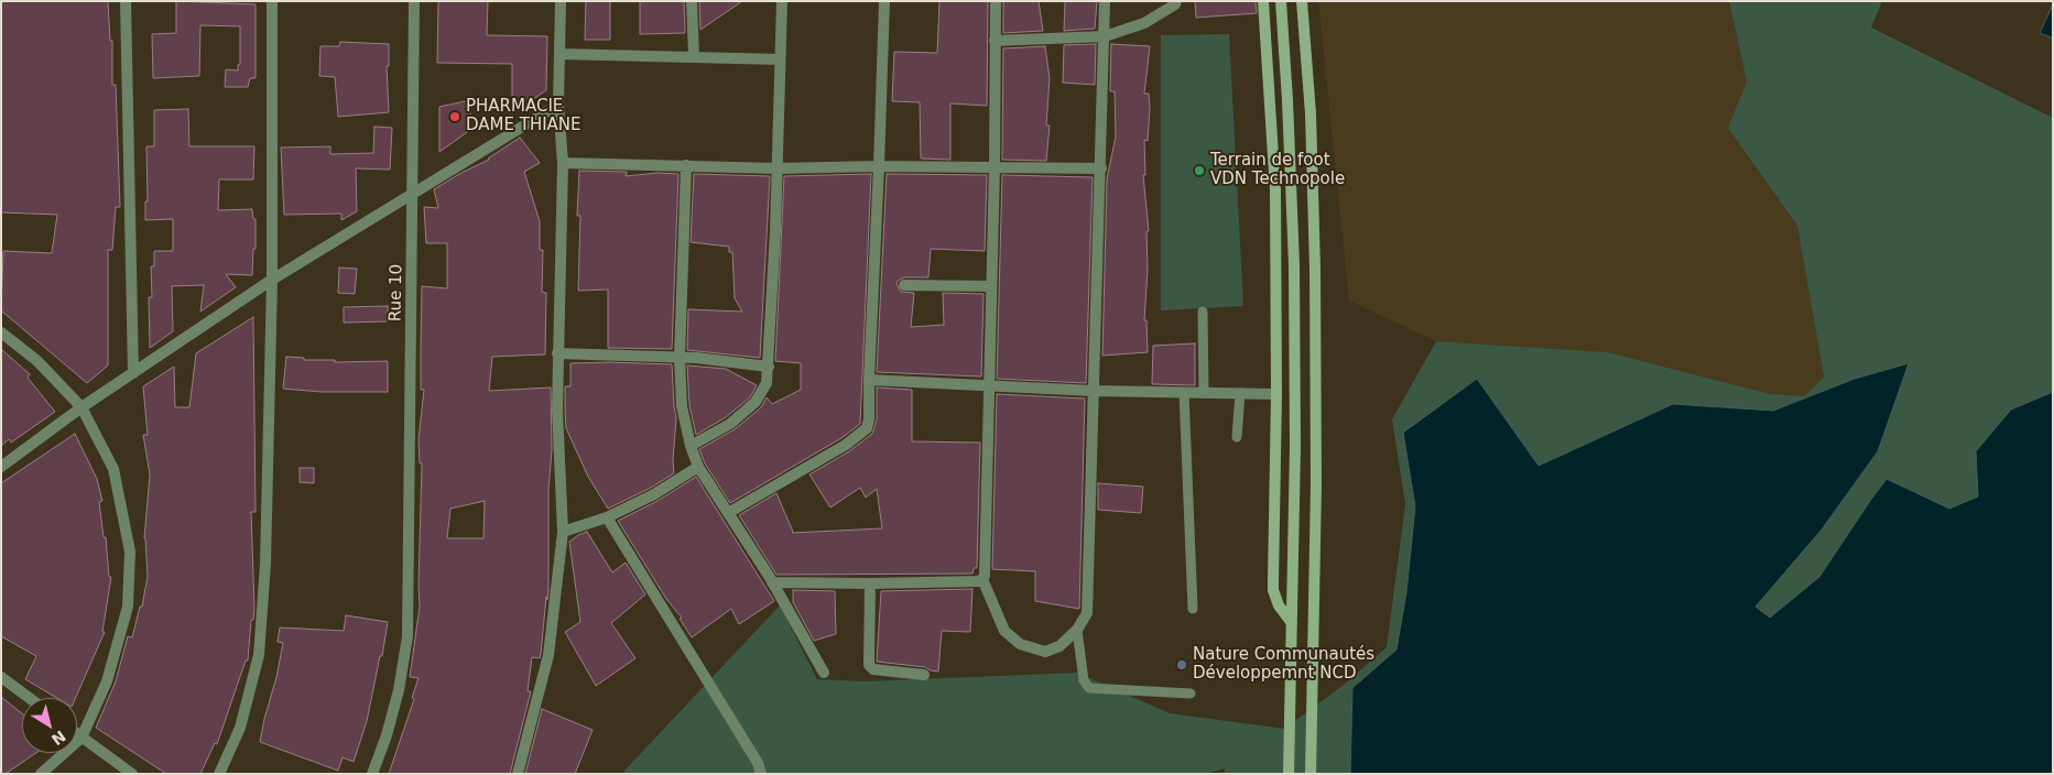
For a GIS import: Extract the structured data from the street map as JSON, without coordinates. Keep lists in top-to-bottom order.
{
  "streets": {
    "street": ["Rue 10"]
  },
  "places": ["PHARMACIE DAME THIANE", "Terrain de foot VDN Technopole", "Nature Communautés Développemnt NCD"],
  "north": "bottom right"
}
